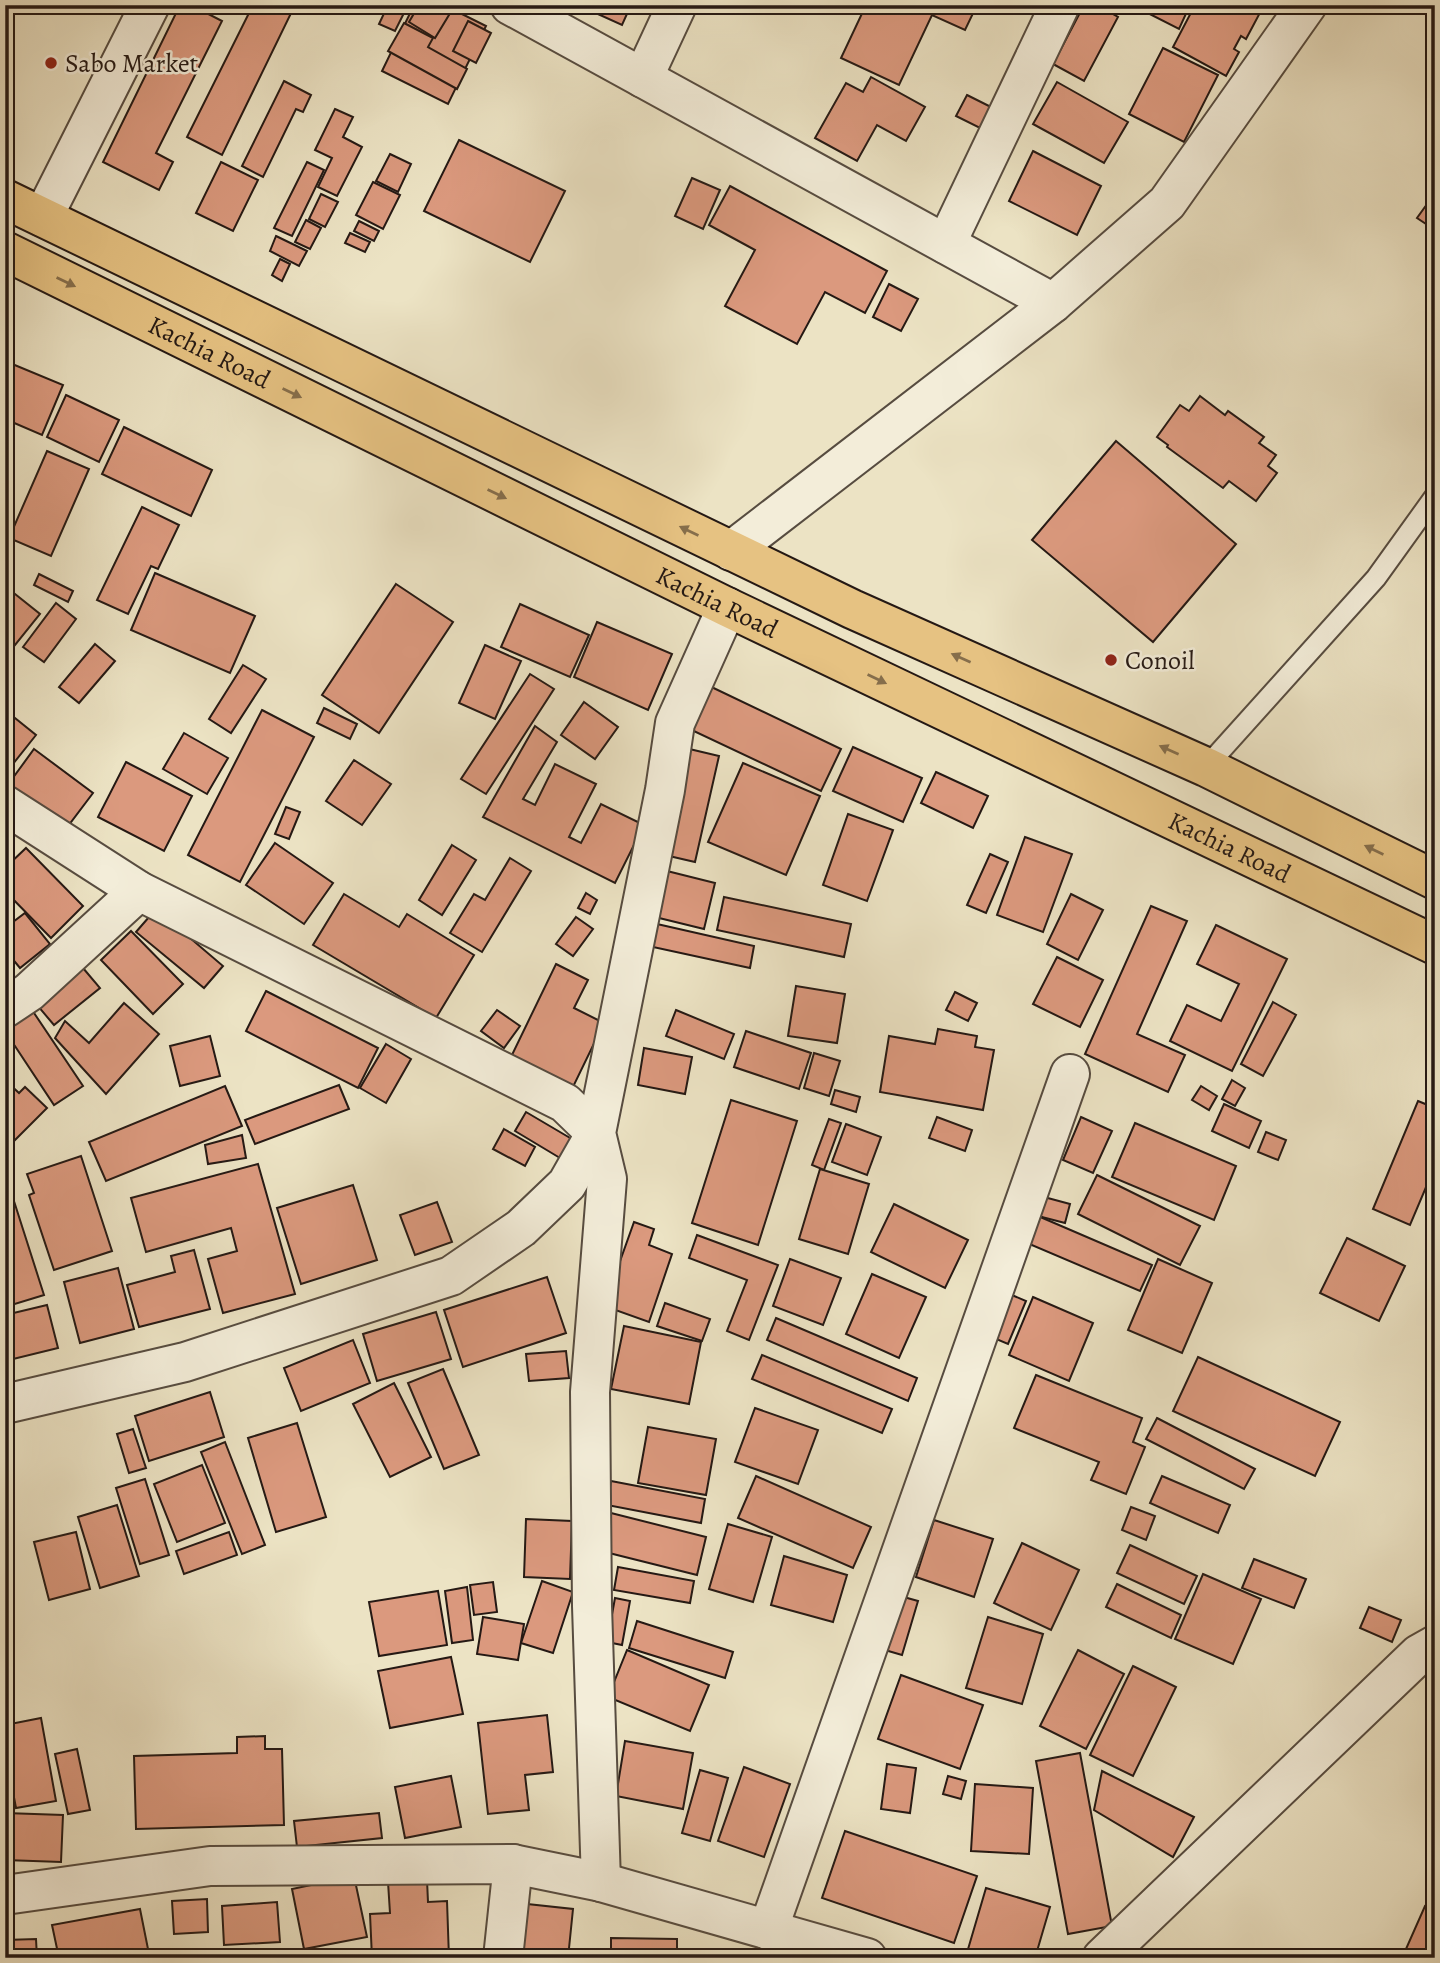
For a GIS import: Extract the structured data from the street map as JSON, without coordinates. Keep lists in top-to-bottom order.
{
  "streets": {
    "highway": ["Kachia Road"]
  },
  "places": ["Sabo Market", "Conoil"]
}
